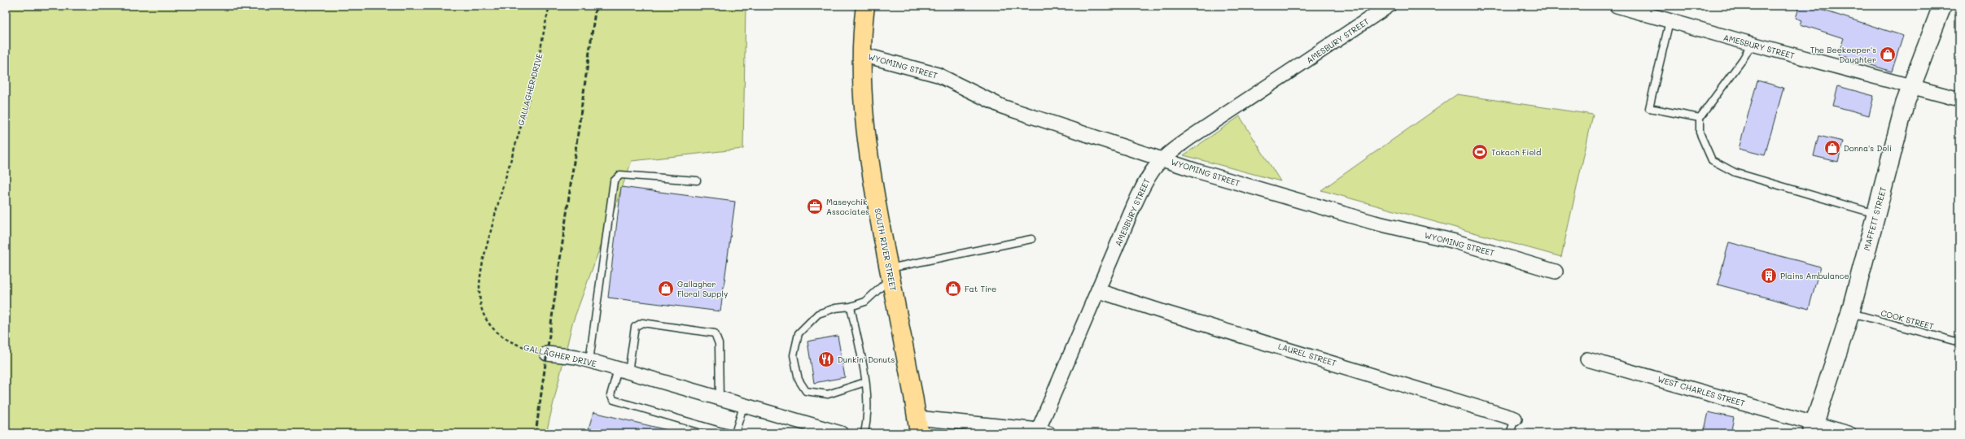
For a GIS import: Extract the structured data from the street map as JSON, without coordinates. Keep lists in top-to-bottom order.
{
  "streets": {
    "main road": ["MAFFETT STREET", "SOUTH RIVER STREET"],
    "street": [
      "AMESBURY STREET",
      "WYOMING STREET",
      "GALLAGHER DRIVE",
      "LAUREL STREET",
      "WEST CHARLES STREET"
    ],
    "lane": ["COOK STREET"]
  },
  "crossings": [
    ["AMESBURY STREET", "WYOMING STREET"],
    ["AMESBURY STREET", "MAFFETT STREET"],
    ["AMESBURY STREET", "LAUREL STREET"],
    ["WYOMING STREET", "SOUTH RIVER STREET"],
    ["MAFFETT STREET", "COOK STREET"],
    ["MAFFETT STREET", "WEST CHARLES STREET"]
  ],
  "places": {
    "shop": [
      "The Beekeeper's Daughter",
      "Donna's Deli",
      "Gallagher Floral Supply",
      "Fat Tire"
    ],
    "sports": ["Tokach Field"],
    "office": ["Maseychik Associates"],
    "building": ["Plains Ambulance"],
    "restaurant": ["Dunkin' Donuts"]
  }
}
